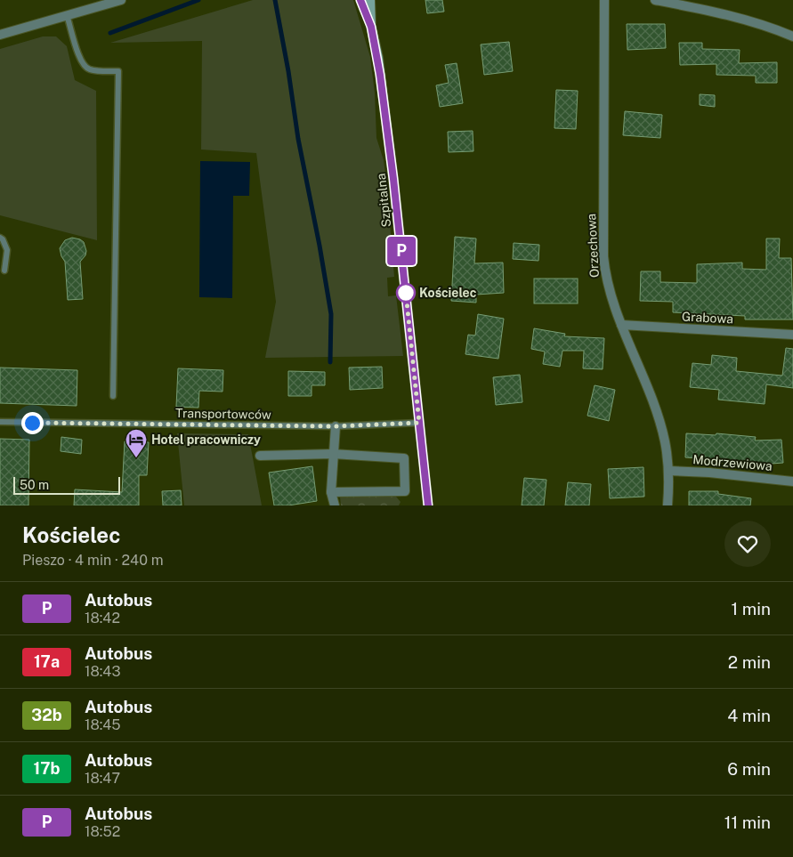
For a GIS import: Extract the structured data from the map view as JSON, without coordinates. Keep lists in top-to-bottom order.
{
  "streets": {
    "main road": ["Szpitalna"],
    "street": ["Orzechowa", "Grabowa", "Modrzewiowa"],
    "lane": ["Transportowców"]
  },
  "crossings": [
    ["Szpitalna", "Transportowców"],
    ["Orzechowa", "Grabowa"],
    ["Orzechowa", "Modrzewiowa"]
  ],
  "places": {
    "other": ["Kościelec"],
    "hotel": ["Hotel pracowniczy"]
  },
  "lines": ["bus line P"],
  "scale_bar": "50 m",
  "page": {
    "on_map": "P",
    "scale": "50 m",
    "heading": ["Kościelec", "Pieszo · 4 min · 240 m"],
    "list": [
      {
        "mark": "P",
        "name": "Autobus",
        "note": "18:42",
        "value": "1 min"
      },
      {
        "mark": "17a",
        "name": "Autobus",
        "note": "18:43",
        "value": "2 min"
      },
      {
        "mark": "32b",
        "name": "Autobus",
        "note": "18:45",
        "value": "4 min"
      },
      {
        "mark": "17b",
        "name": "Autobus",
        "note": "18:47",
        "value": "6 min"
      },
      {
        "mark": "P",
        "name": "Autobus",
        "note": "18:52",
        "value": "11 min"
      }
    ]
  }
}
